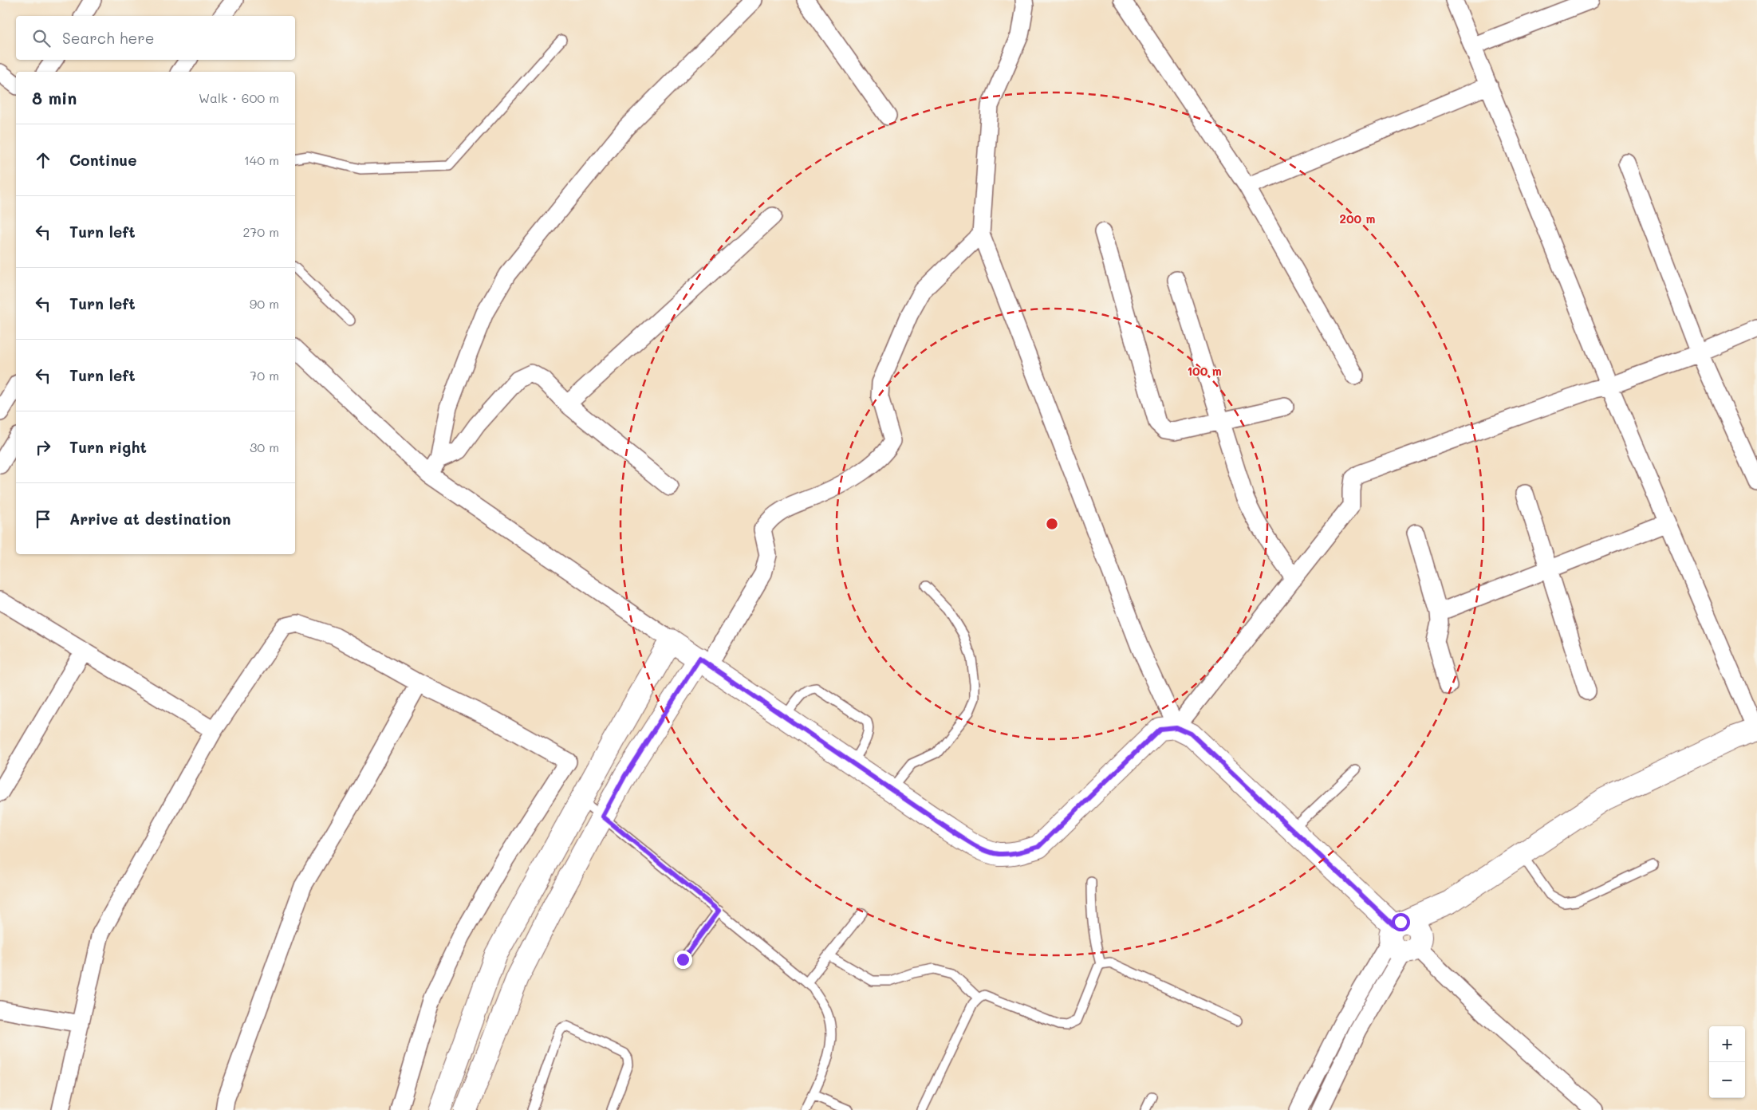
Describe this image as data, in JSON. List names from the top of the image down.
{
  "page": {
    "search": "Search here",
    "heading": ["8 min", "Walk · 600 m"],
    "list": [
      ["Continue", "140 m"],
      ["Turn left", "270 m"],
      ["Turn left", "90 m"],
      ["Turn left", "70 m"],
      ["Turn right", "30 m"],
      "Arrive at destination"
    ],
    "map_buttons": ["+", "−"]
  },
  "rings": ["200 m", "100 m"]
}
